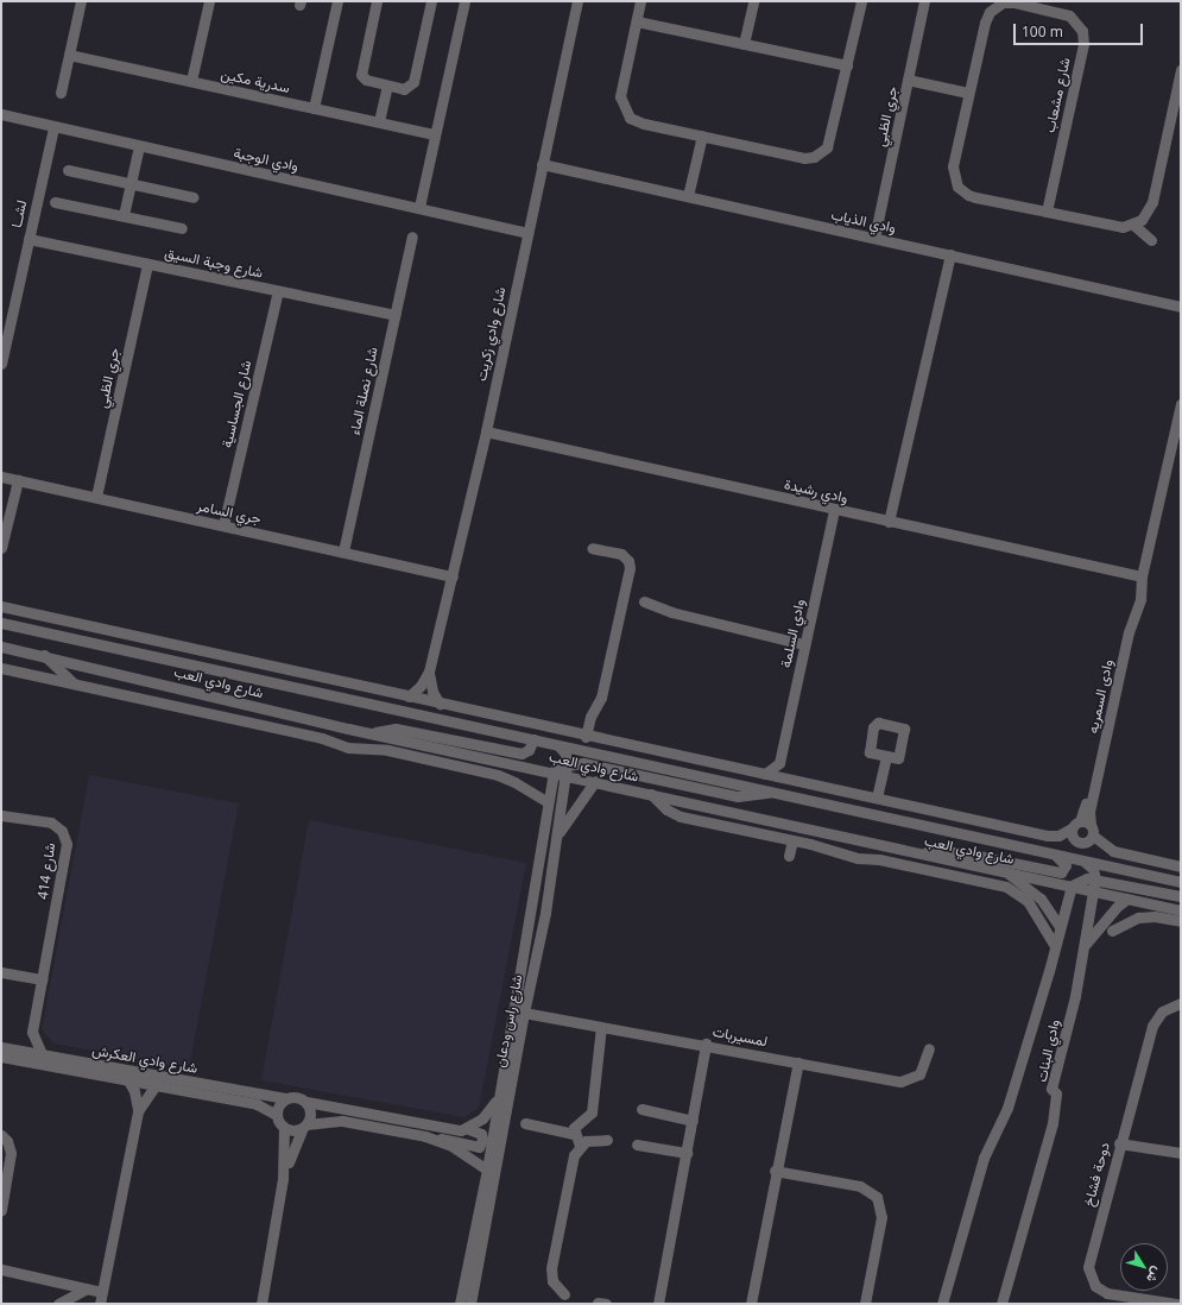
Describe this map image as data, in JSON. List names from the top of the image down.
{
  "streets": {
    "street": [
      "سدرية مكين",
      "شارع مشعاب",
      "جري الظبي",
      "وادي الوجبة",
      "لشــا",
      "وادي الذياب",
      "شارع وجبة السيق",
      "شارع وادي زكريت",
      "شارع نصلة الماء",
      "شارع الجساسية",
      "وادي رشيدة",
      "جري السامر",
      "وادي السلمة",
      "شارع وادي العب",
      "وادى السمريه",
      "شارع 414",
      "شارع راس ودعان",
      "لمسيربات",
      "وادي البنات",
      "شارع وادي العكرش",
      "دوحة فشاخ"
    ]
  },
  "crossings": [
    ["جري الظبي", "وادي الذياب"],
    ["جري الظبي", "شارع وجبة السيق"],
    ["جري الظبي", "جري السامر"],
    ["وادي الوجبة", "لشــا"],
    ["وادي الوجبة", "شارع وادي زكريت"],
    ["لشــا", "شارع وجبة السيق"],
    ["وادي الذياب", "شارع وادي زكريت"],
    ["شارع وجبة السيق", "شارع نصلة الماء"],
    ["شارع وجبة السيق", "شارع الجساسية"],
    ["شارع وادي زكريت", "وادي رشيدة"],
    ["شارع وادي زكريت", "جري السامر"],
    ["شارع نصلة الماء", "جري السامر"],
    ["شارع الجساسية", "جري السامر"],
    ["وادي رشيدة", "وادي السلمة"],
    ["وادي رشيدة", "وادى السمريه"],
    ["شارع وادي العب", "شارع راس ودعان"],
    ["شارع وادي العب", "وادي البنات"],
    ["شارع 414", "شارع وادي العكرش"],
    ["شارع راس ودعان", "لمسيربات"]
  ],
  "scale_bar": "100 m",
  "north": "bottom right"
}
